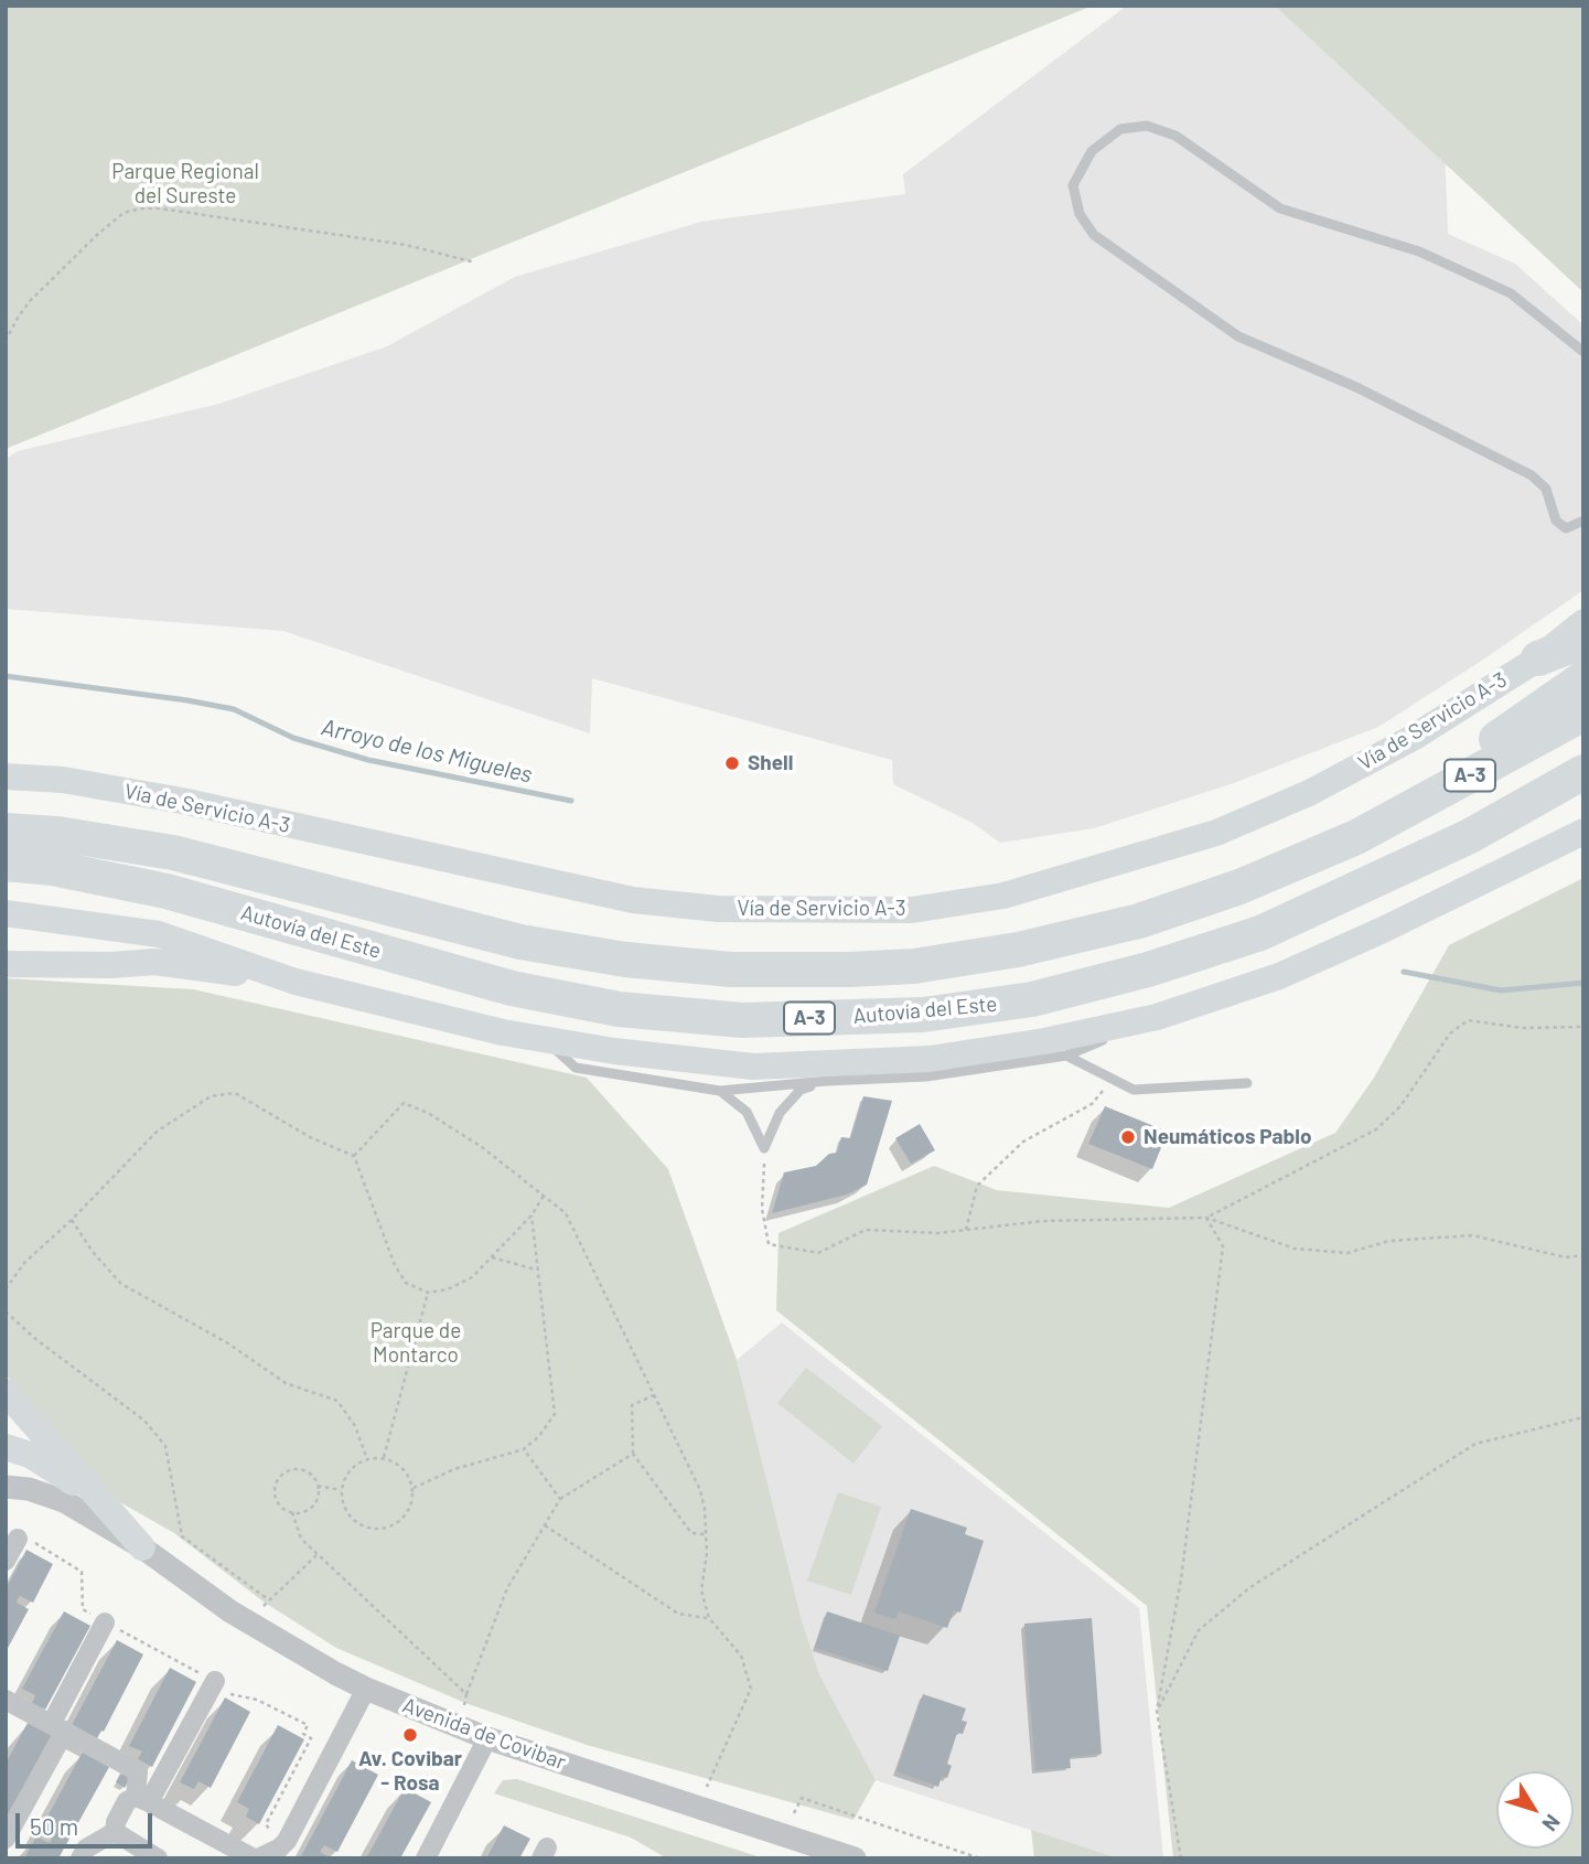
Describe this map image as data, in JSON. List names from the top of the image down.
{
  "streets": {
    "highway": ["A-3", "Autovía del Este"],
    "main road": ["Vía de Servicio A-3", "Avenida de Covibar"]
  },
  "water": ["Arroyo de los Migueles"],
  "parks": ["Parque Regional del Sureste", "Parque de Montarco"],
  "places": ["Shell", "Neumáticos Pablo", "Av. Covibar - Rosa"],
  "scale_bar": "50 m",
  "north": "bottom right"
}
